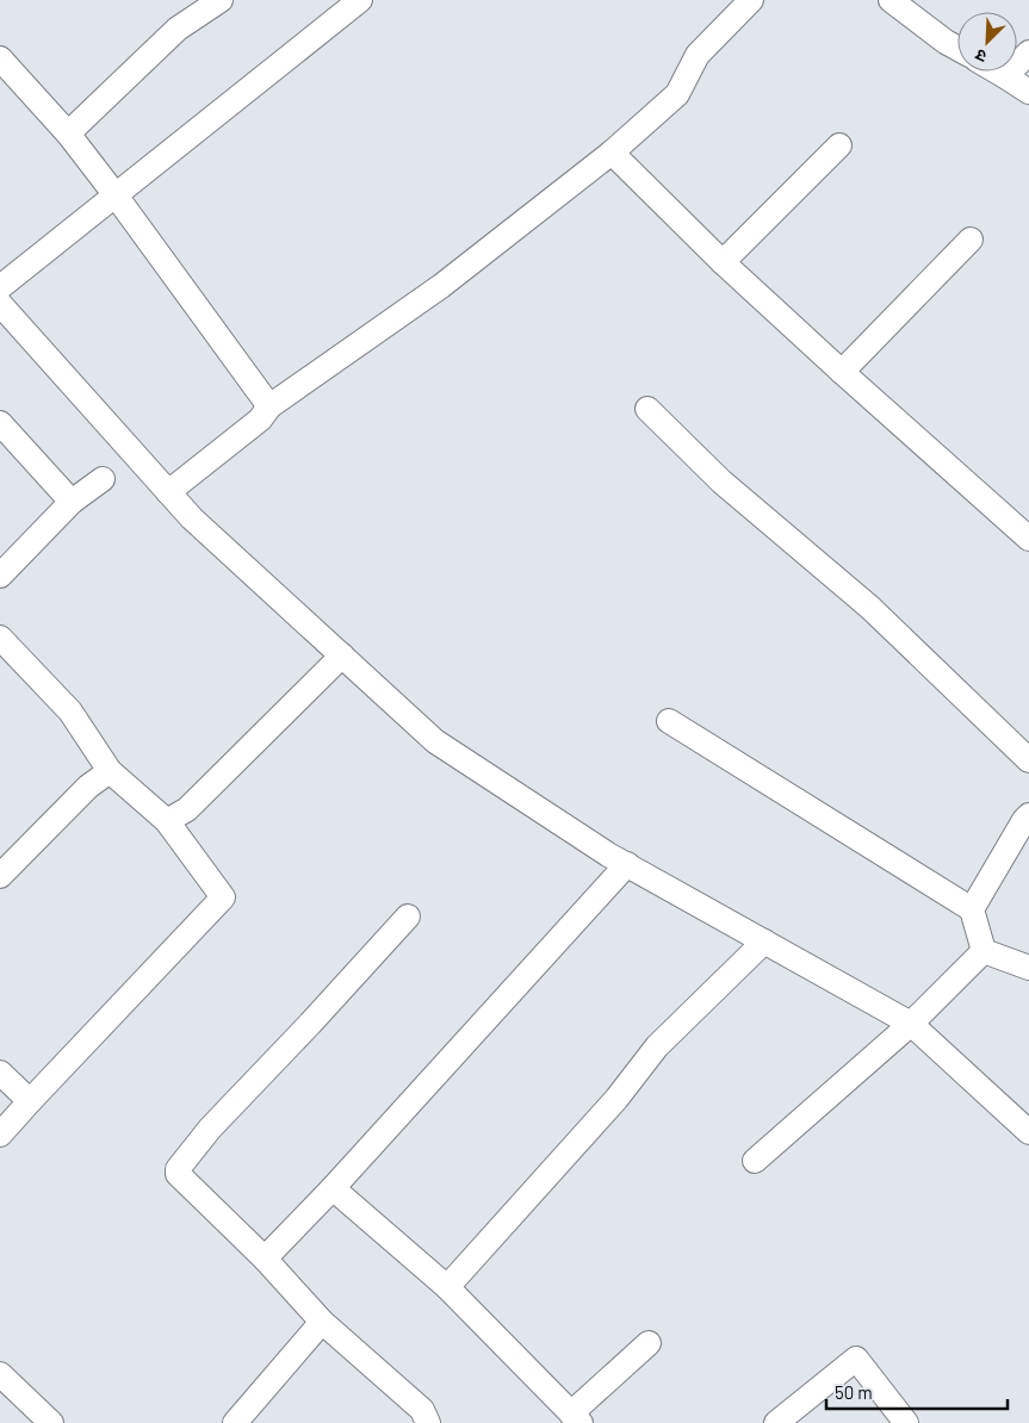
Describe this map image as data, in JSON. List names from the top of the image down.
{
  "scale_bar": "50 m",
  "north": "bottom left"
}
